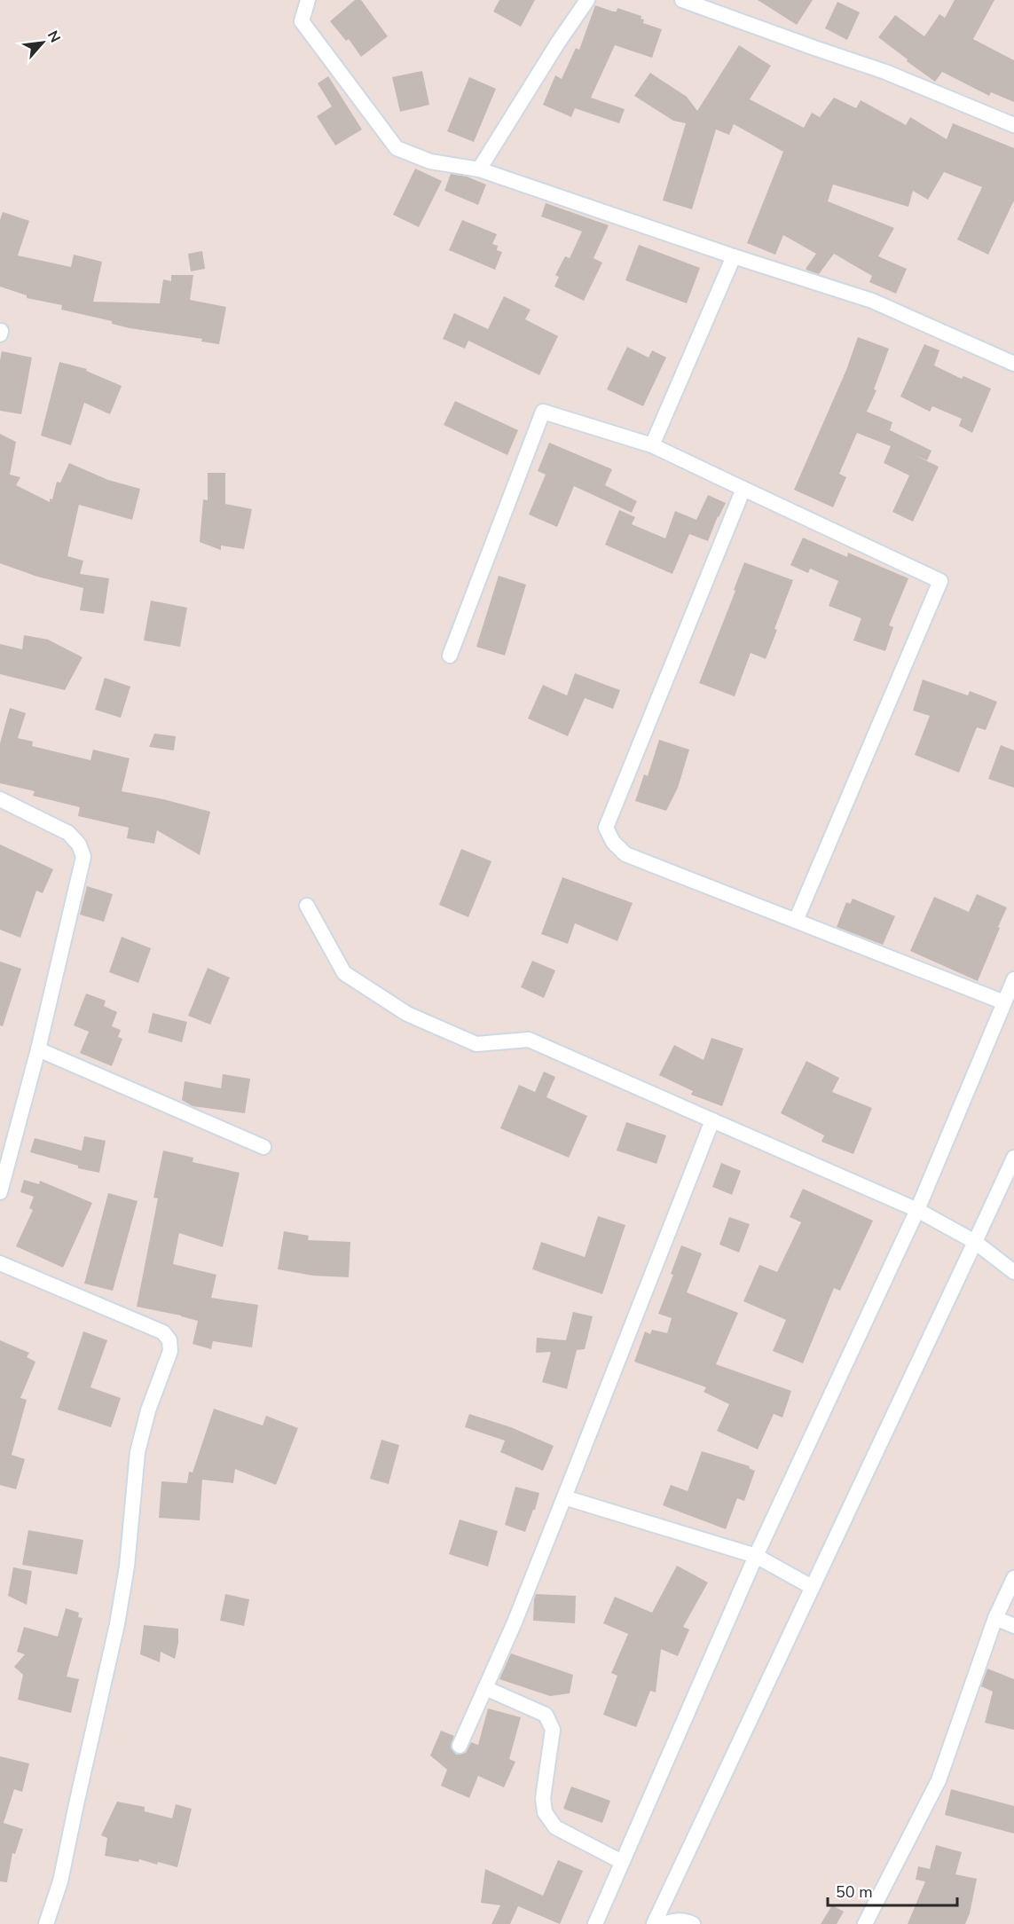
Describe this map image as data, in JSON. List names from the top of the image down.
{
  "scale_bar": "50 m",
  "north": "top right"
}
